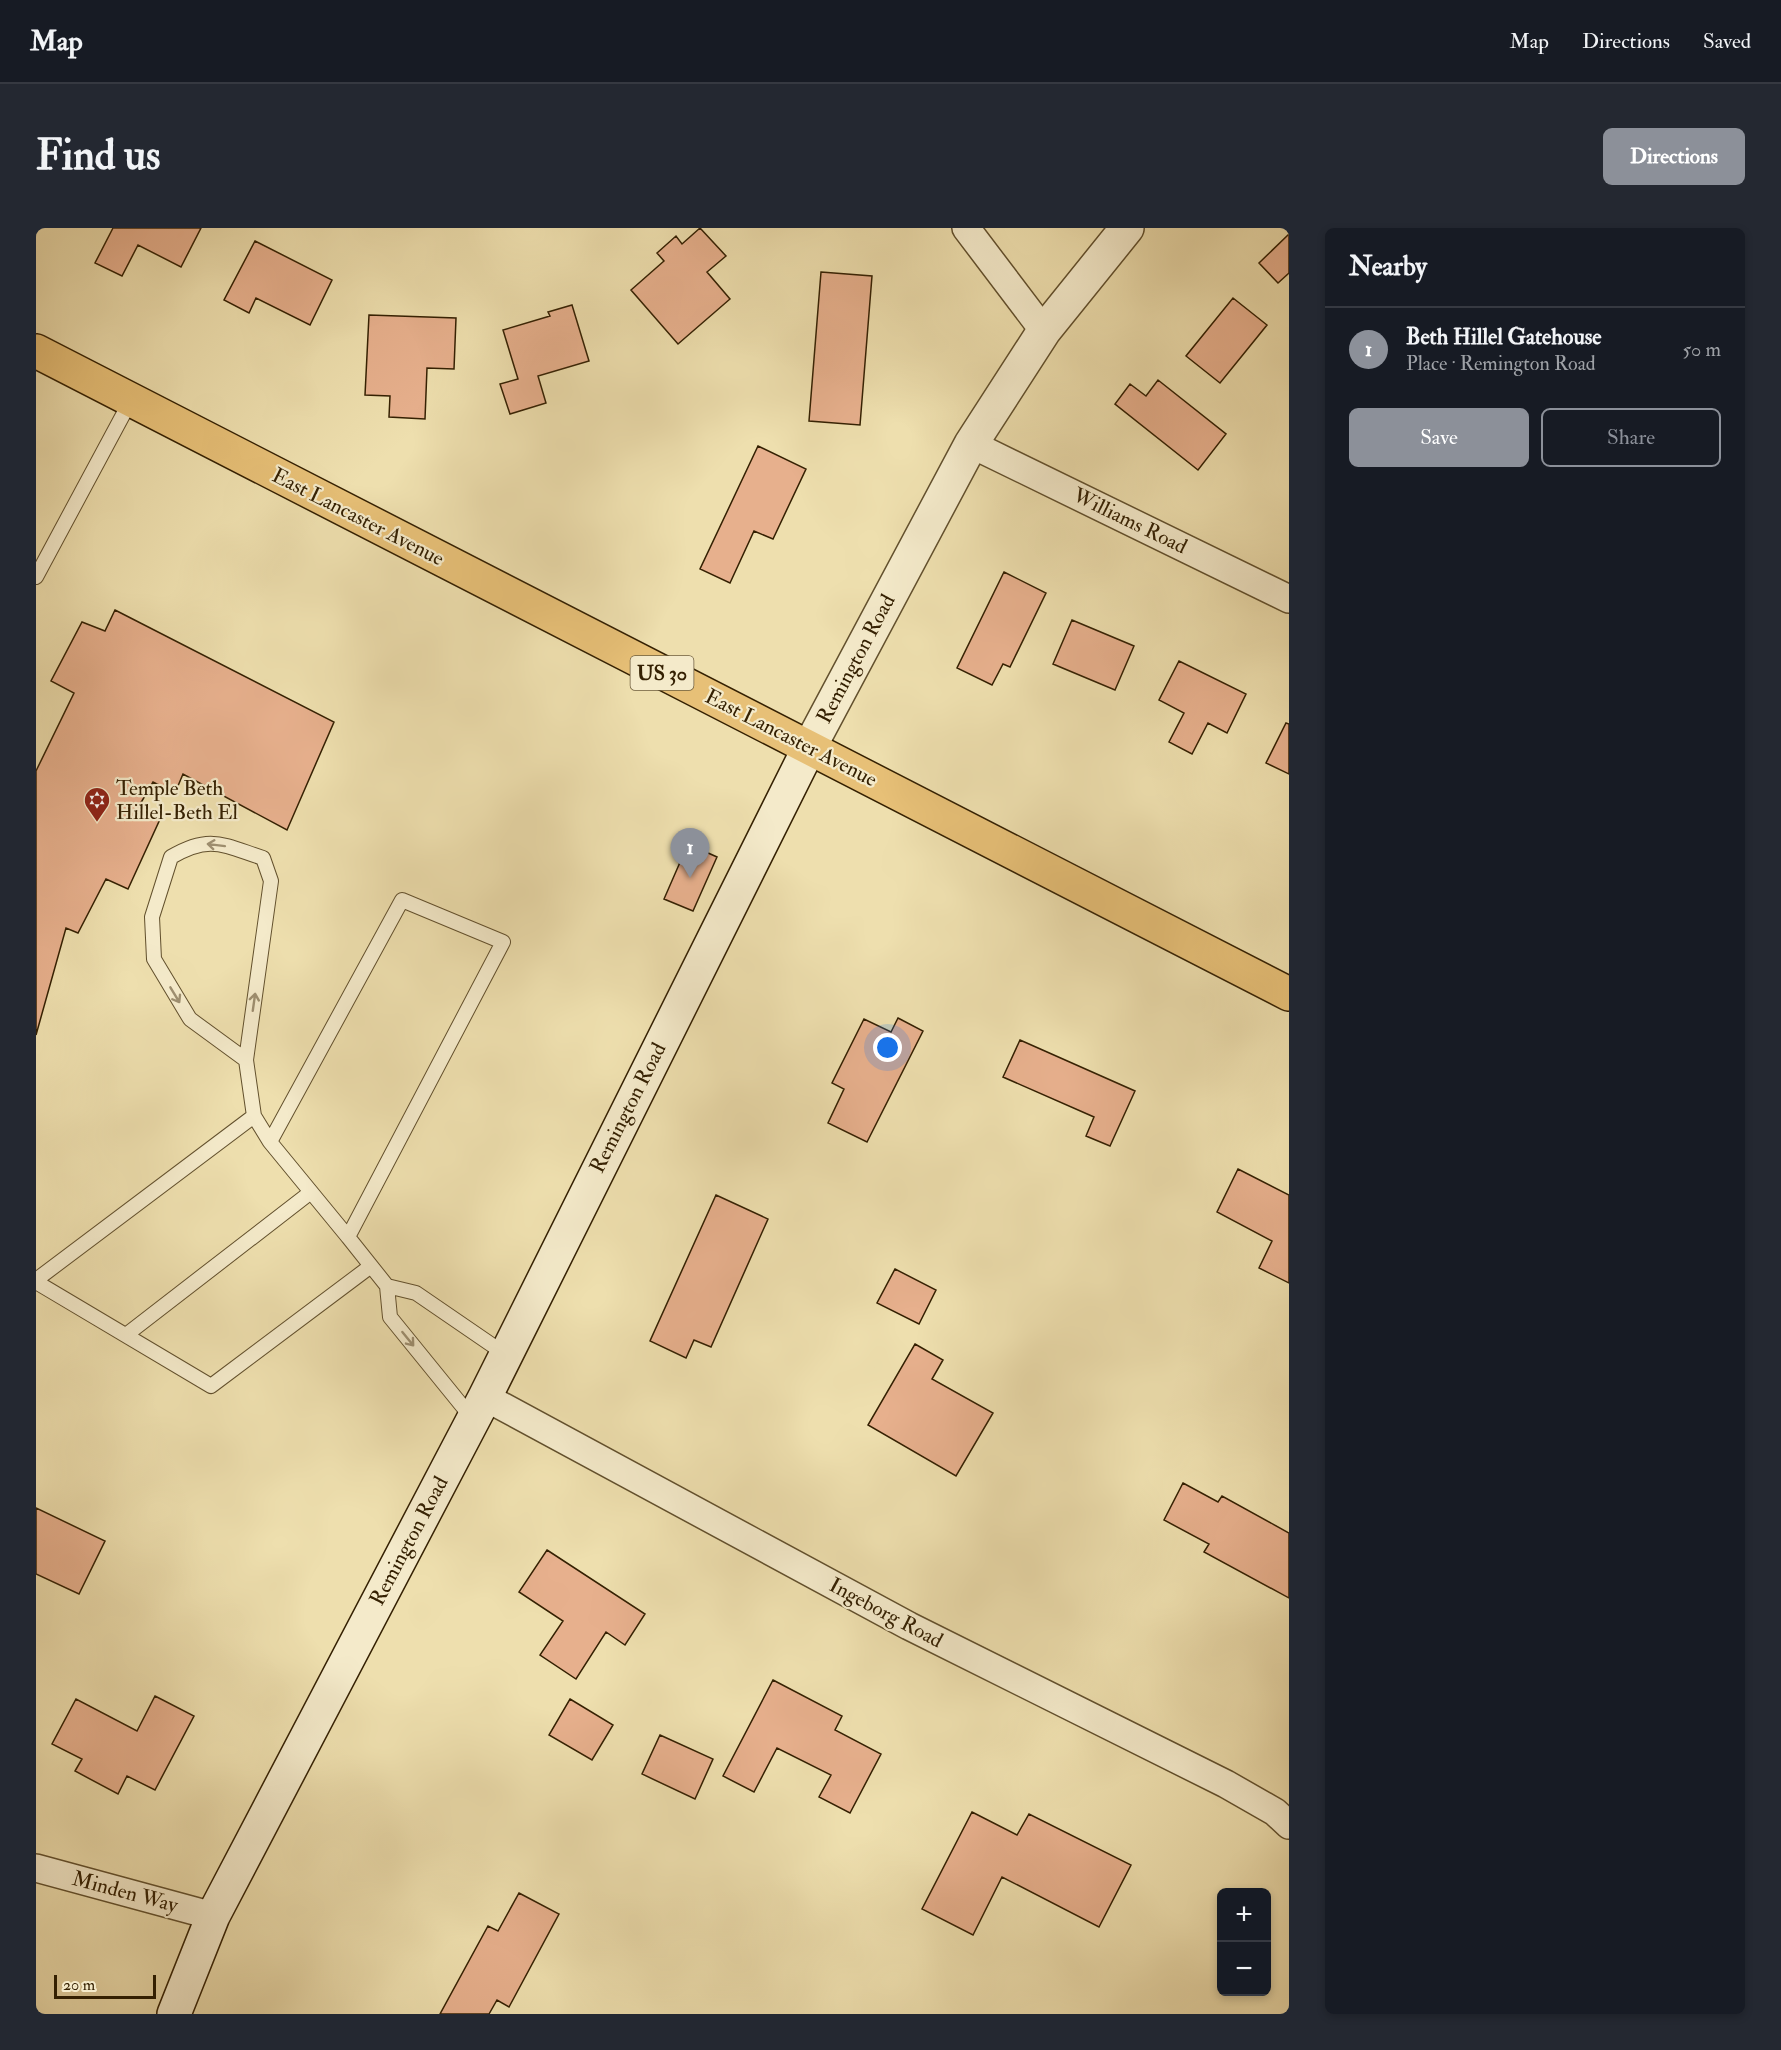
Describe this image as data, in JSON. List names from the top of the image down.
{
  "streets": {
    "highway": ["East Lancaster Avenue", "US 30"],
    "main road": ["Remington Road"],
    "street": ["Williams Road", "Ingeborg Road", "Minden Way"]
  },
  "crossings": [
    ["East Lancaster Avenue", "Remington Road"],
    ["Williams Road", "Remington Road"],
    ["Remington Road", "Ingeborg Road"],
    ["Remington Road", "Minden Way"]
  ],
  "places": {
    "synagogue": ["Temple Beth Hillel-Beth El"]
  },
  "scale_bar": "20 m",
  "page": {
    "header": "Map",
    "nav": ["Map", "Directions", "Saved"],
    "buttons": [
      "Directions",
      ["Save", "Share"]
    ],
    "title": "Find us",
    "heading": "Nearby",
    "list": [
      {
        "mark": "1",
        "name": "Beth Hillel Gatehouse",
        "note": "Place · Remington Road",
        "value": "50 m"
      }
    ],
    "pins": "1",
    "map_buttons": ["+", "−"],
    "scale": "20 m"
  }
}
